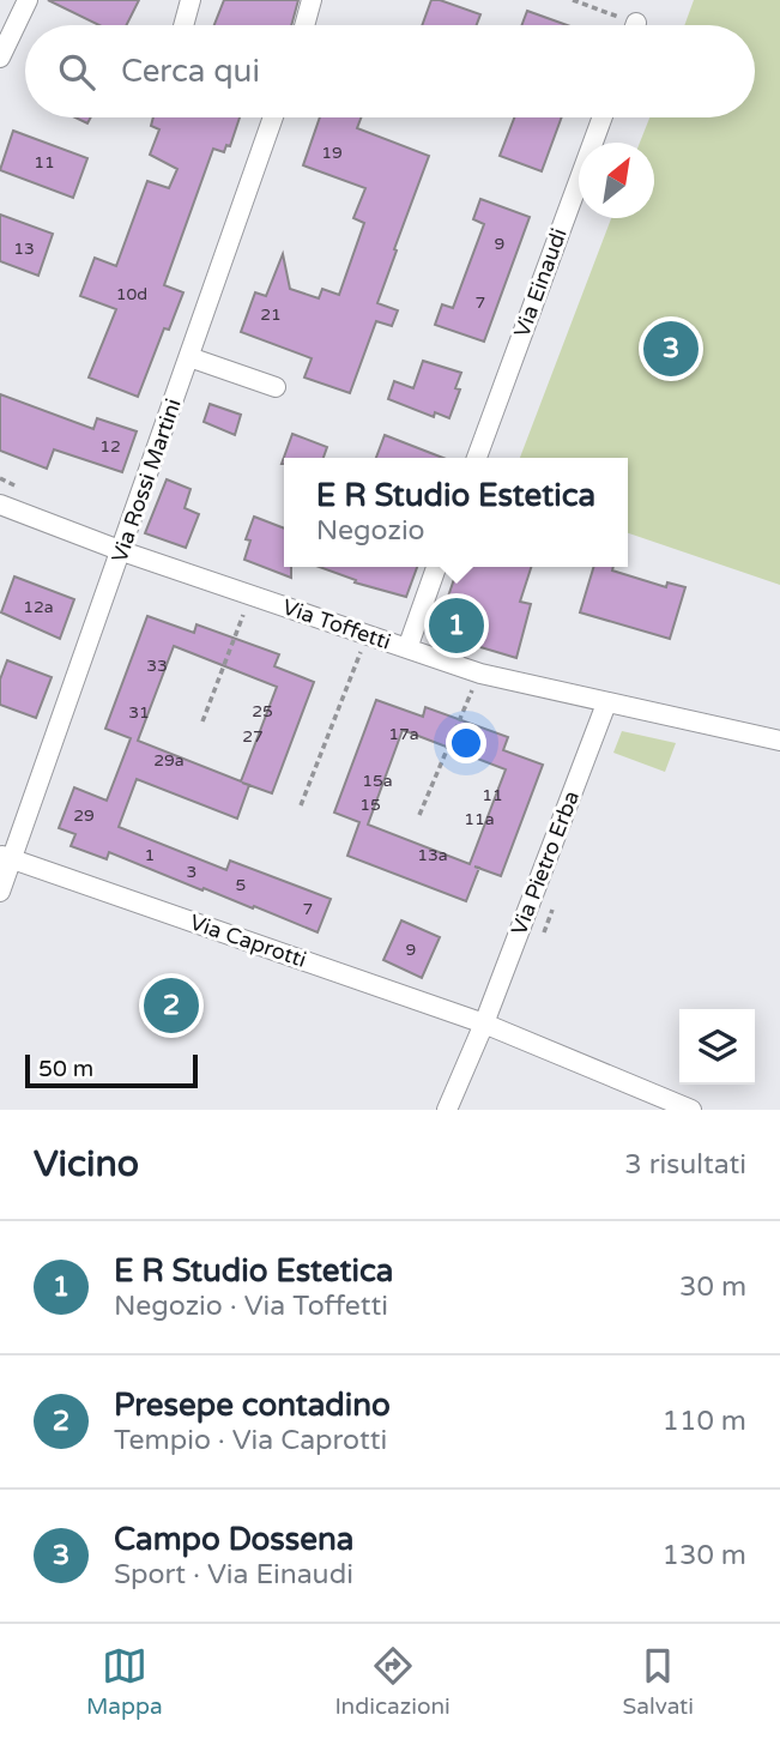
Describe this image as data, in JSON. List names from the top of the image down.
{
  "streets": {
    "street": [
      "Via Einaudi",
      "Via Rossi Martini",
      "Via Toffetti",
      "Via Pietro Erba",
      "Via Caprotti"
    ]
  },
  "crossings": [
    ["Via Rossi Martini", "Via Toffetti"],
    ["Via Rossi Martini", "Via Caprotti"],
    ["Via Toffetti", "Via Pietro Erba"],
    ["Via Pietro Erba", "Via Caprotti"]
  ],
  "house_numbers": [
    "19",
    "11",
    "9",
    "13",
    "10d",
    "7",
    "21",
    "12",
    "12a",
    "33",
    "25",
    "31",
    "17a",
    "27",
    "29a",
    "15a",
    "11",
    "15",
    "29",
    "11a",
    "1",
    "13a",
    "3",
    "5",
    "7",
    "9"
  ],
  "scale_bar": "50 m",
  "north": "top right",
  "page": {
    "search": "Cerca qui",
    "pins": ["3", "1", "2"],
    "popup": ["E R Studio Estetica", "Negozio"],
    "scale": "50 m",
    "heading": ["Vicino", "3 risultati"],
    "list": [
      {
        "mark": "1",
        "name": "E R Studio Estetica",
        "note": "Negozio · Via Toffetti",
        "value": "30 m"
      },
      {
        "mark": "2",
        "name": "Presepe contadino",
        "note": "Tempio · Via Caprotti",
        "value": "110 m"
      },
      {
        "mark": "3",
        "name": "Campo Dossena",
        "note": "Sport · Via Einaudi",
        "value": "130 m"
      }
    ],
    "nav": ["Mappa", "Indicazioni", "Salvati"]
  }
}
